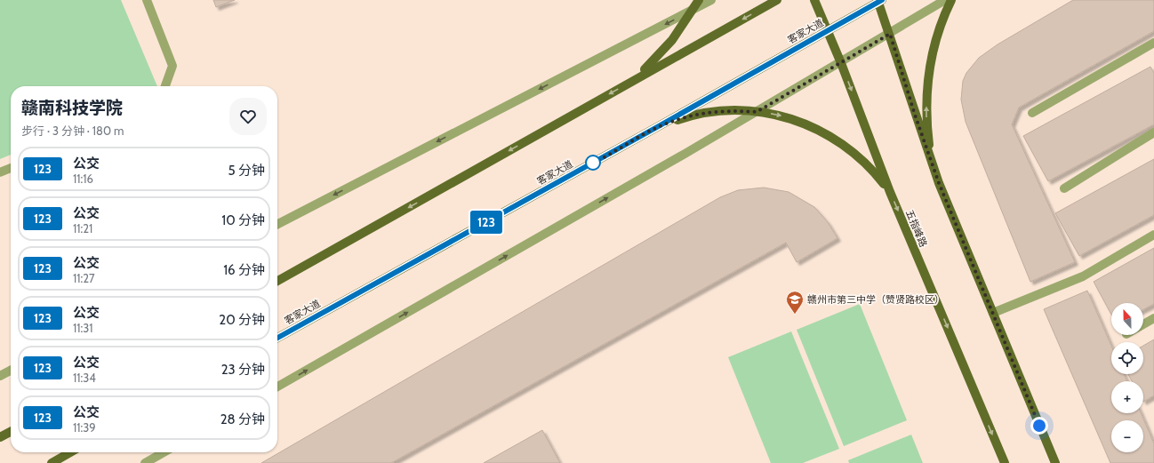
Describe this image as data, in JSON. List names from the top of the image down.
{
  "streets": {
    "main road": ["客家大道", "五指峰路"]
  },
  "crossings": [
    ["客家大道", "五指峰路"]
  ],
  "places": {
    "school or university": ["赣州市第三中学（赞贤路校区）"]
  },
  "lines": ["bus line 123"],
  "north": "top",
  "page": {
    "on_map": "123",
    "heading": ["赣南科技学院", "步行 · 3 分钟 · 180 m"],
    "list": [
      {
        "mark": "123",
        "name": "公交",
        "note": "11:16",
        "value": "5 分钟"
      },
      {
        "mark": "123",
        "name": "公交",
        "note": "11:21",
        "value": "10 分钟"
      },
      {
        "mark": "123",
        "name": "公交",
        "note": "11:27",
        "value": "16 分钟"
      },
      {
        "mark": "123",
        "name": "公交",
        "note": "11:31",
        "value": "20 分钟"
      },
      {
        "mark": "123",
        "name": "公交",
        "note": "11:34",
        "value": "23 分钟"
      },
      {
        "mark": "123",
        "name": "公交",
        "note": "11:39",
        "value": "28 分钟"
      }
    ],
    "map_buttons": ["+", "−"]
  }
}
